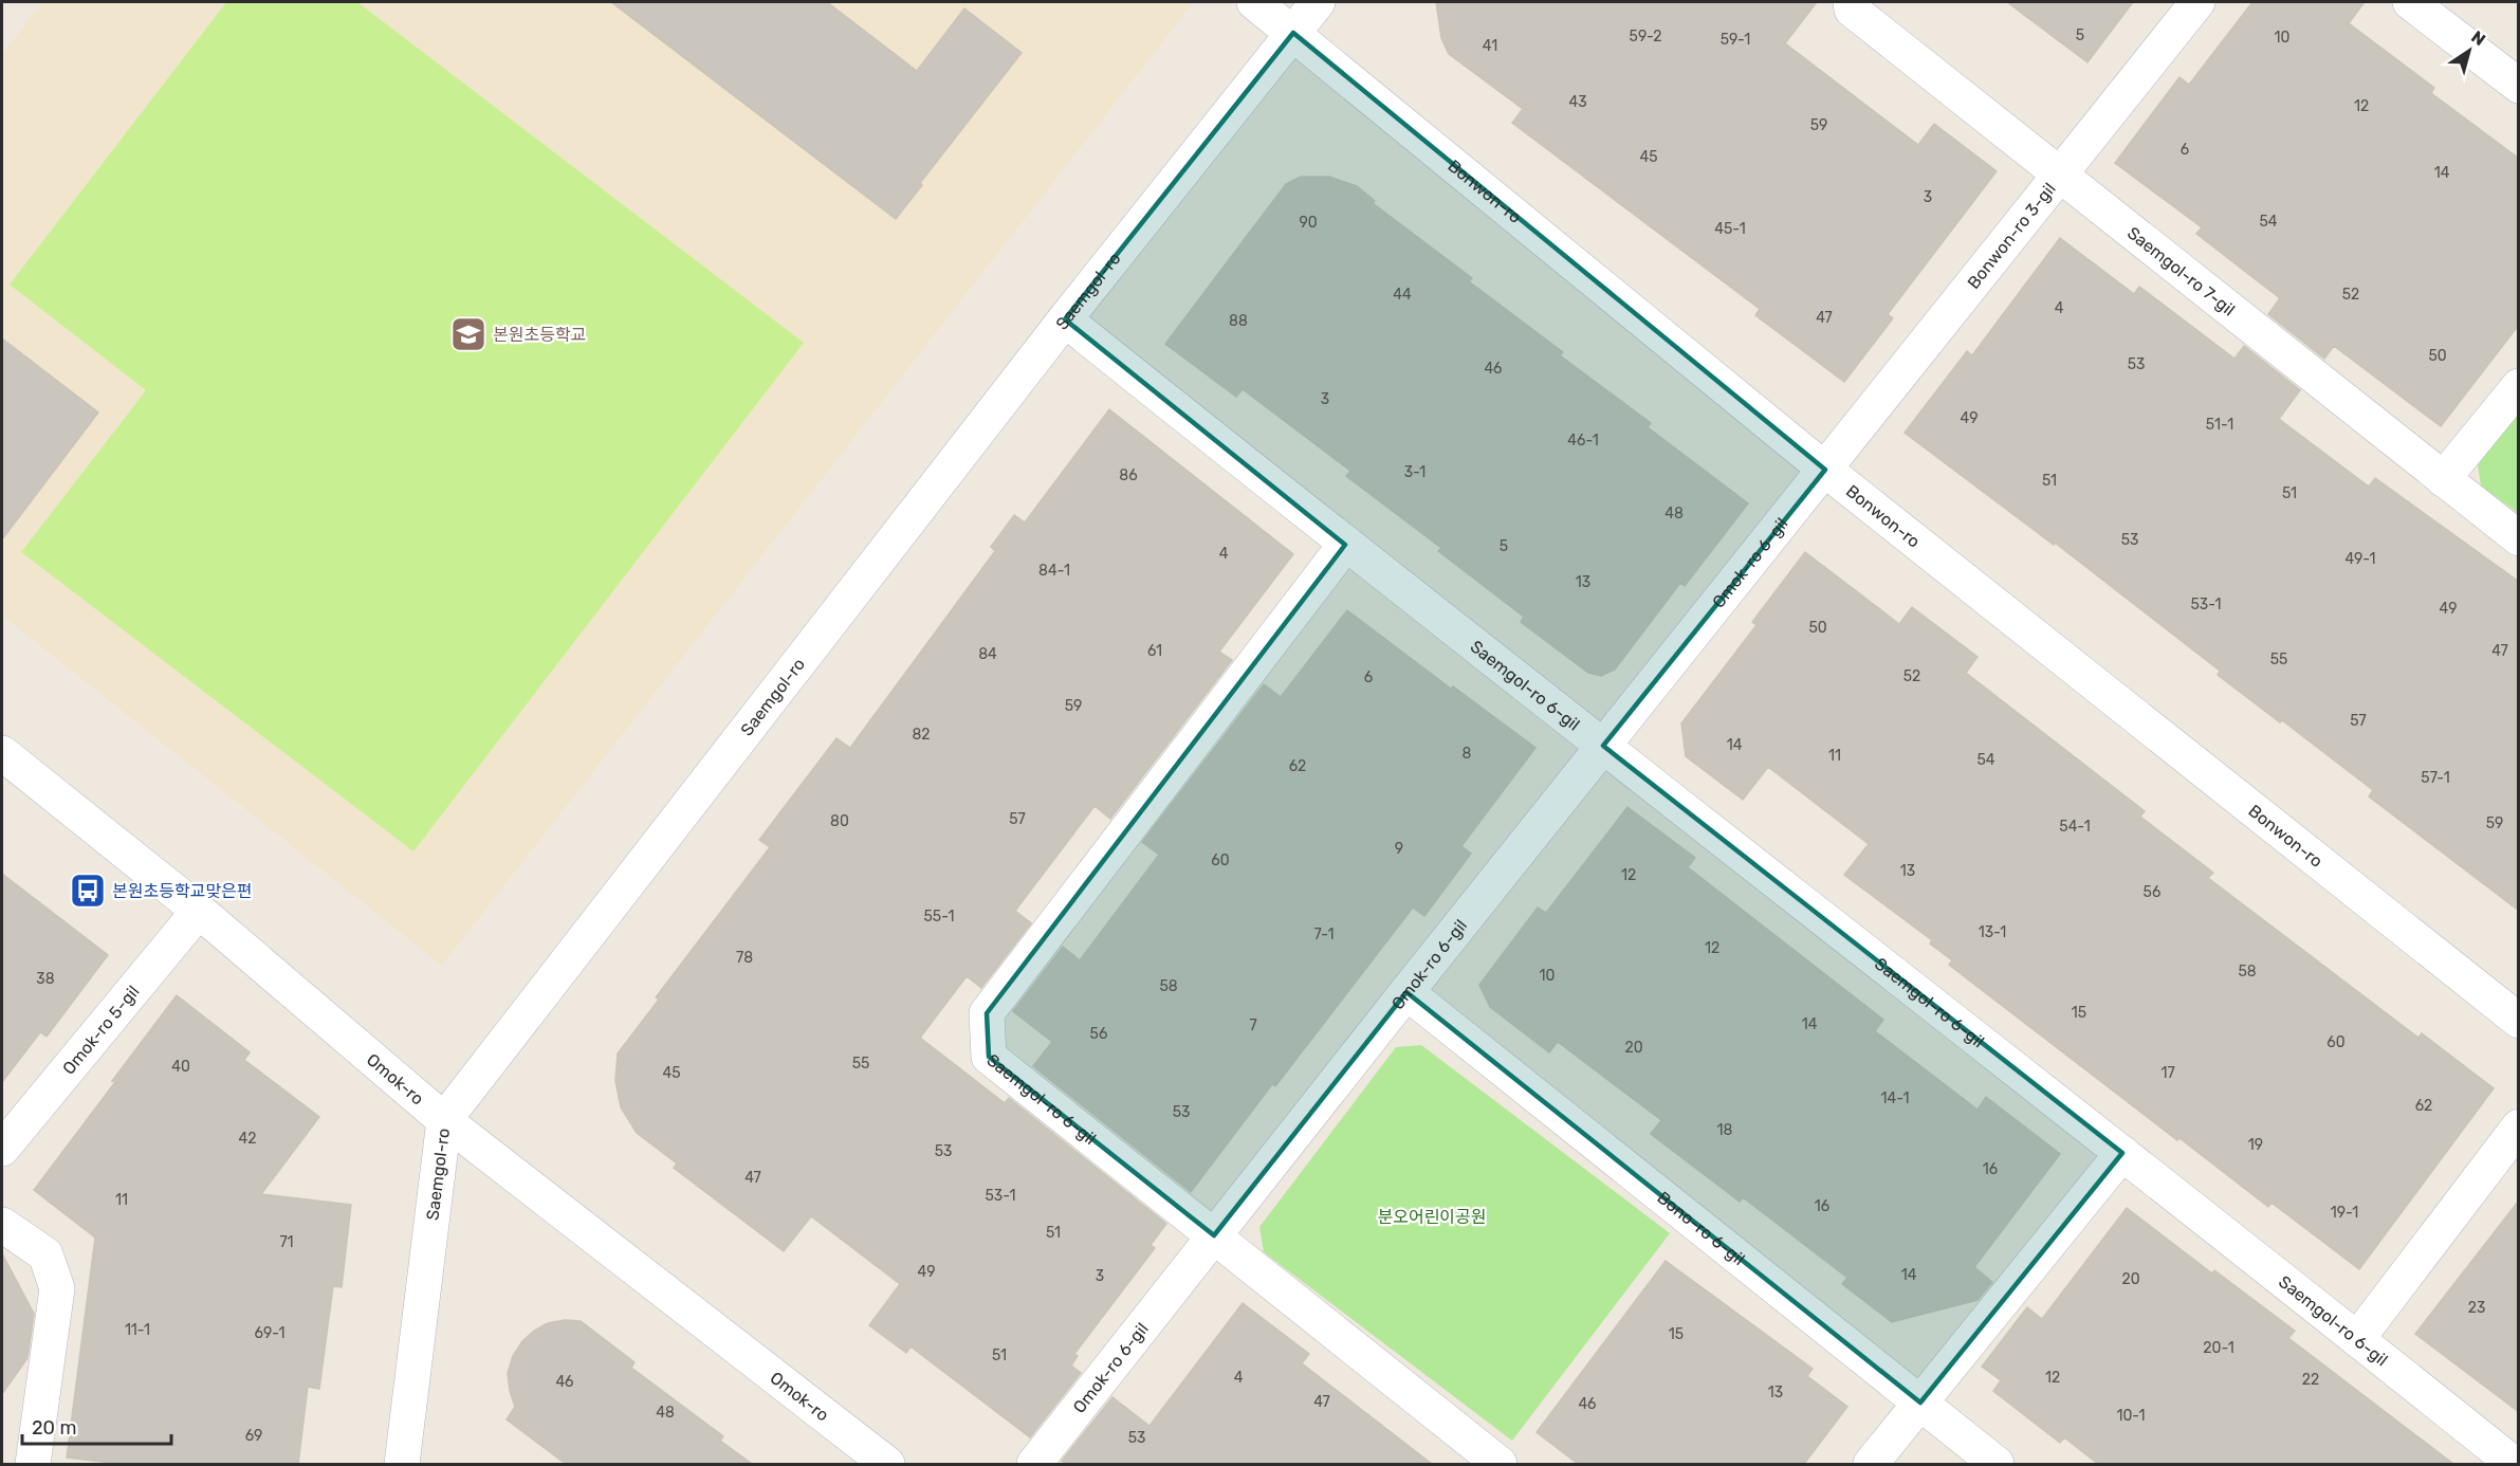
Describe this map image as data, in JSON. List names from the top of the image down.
{
  "streets": {
    "street": [
      "Bonwon-ro",
      "Bonwon-ro 3-gil",
      "Saemgol-ro 7-gil",
      "Saemgol-ro",
      "Omok-ro 6-gil",
      "Saemgol-ro 6-gil",
      "Omok-ro 5-gil",
      "Omok-ro",
      "Bono-ro 6-gil"
    ]
  },
  "crossings": [
    ["Bonwon-ro", "Bonwon-ro 3-gil"],
    ["Bonwon-ro", "Saemgol-ro"],
    ["Bonwon-ro", "Omok-ro 6-gil"],
    ["Bonwon-ro 3-gil", "Saemgol-ro 7-gil"],
    ["Bonwon-ro 3-gil", "Omok-ro 6-gil"],
    ["Saemgol-ro", "Saemgol-ro 6-gil"],
    ["Saemgol-ro", "Omok-ro"],
    ["Omok-ro 6-gil", "Saemgol-ro 6-gil"],
    ["Omok-ro 6-gil", "Bono-ro 6-gil"],
    ["Omok-ro 5-gil", "Omok-ro"]
  ],
  "parks": ["분오어린이공원"],
  "places": {
    "school or university": ["본원초등학교"],
    "bus stop": ["본원초등학교맞은편"]
  },
  "house_numbers": [
    "5",
    "59-2",
    "10",
    "59-1",
    "41",
    "43",
    "12",
    "59",
    "6",
    "45",
    "14",
    "3",
    "54",
    "90",
    "45-1",
    "44",
    "52",
    "4",
    "47",
    "88",
    "50",
    "53",
    "46",
    "3",
    "49",
    "51-1",
    "46-1",
    "3-1",
    "86",
    "51",
    "51",
    "48",
    "53",
    "5",
    "4",
    "49-1",
    "84-1",
    "13",
    "53-1",
    "49",
    "50",
    "61",
    "47",
    "84",
    "55",
    "52",
    "6",
    "59",
    "57",
    "82",
    "14",
    "8",
    "11",
    "54",
    "62",
    "57-1",
    "57",
    "80",
    "59",
    "54-1",
    "9",
    "60",
    "13",
    "12",
    "56",
    "55-1",
    "13-1",
    "7-1",
    "12",
    "78",
    "58",
    "10",
    "38",
    "58",
    "15",
    "14",
    "7",
    "56",
    "60",
    "20",
    "55",
    "40",
    "45",
    "17",
    "14-1",
    "62",
    "53",
    "18",
    "42",
    "19",
    "53",
    "16",
    "47",
    "53-1",
    "11",
    "16",
    "19-1",
    "51",
    "71",
    "49",
    "14",
    "3",
    "20",
    "23",
    "11-1",
    "69-1",
    "15",
    "20-1",
    "51",
    "4",
    "12",
    "22",
    "46",
    "13",
    "47",
    "46",
    "48",
    "10-1",
    "69",
    "53"
  ],
  "scale_bar": "20 m",
  "north": "top right"
}
